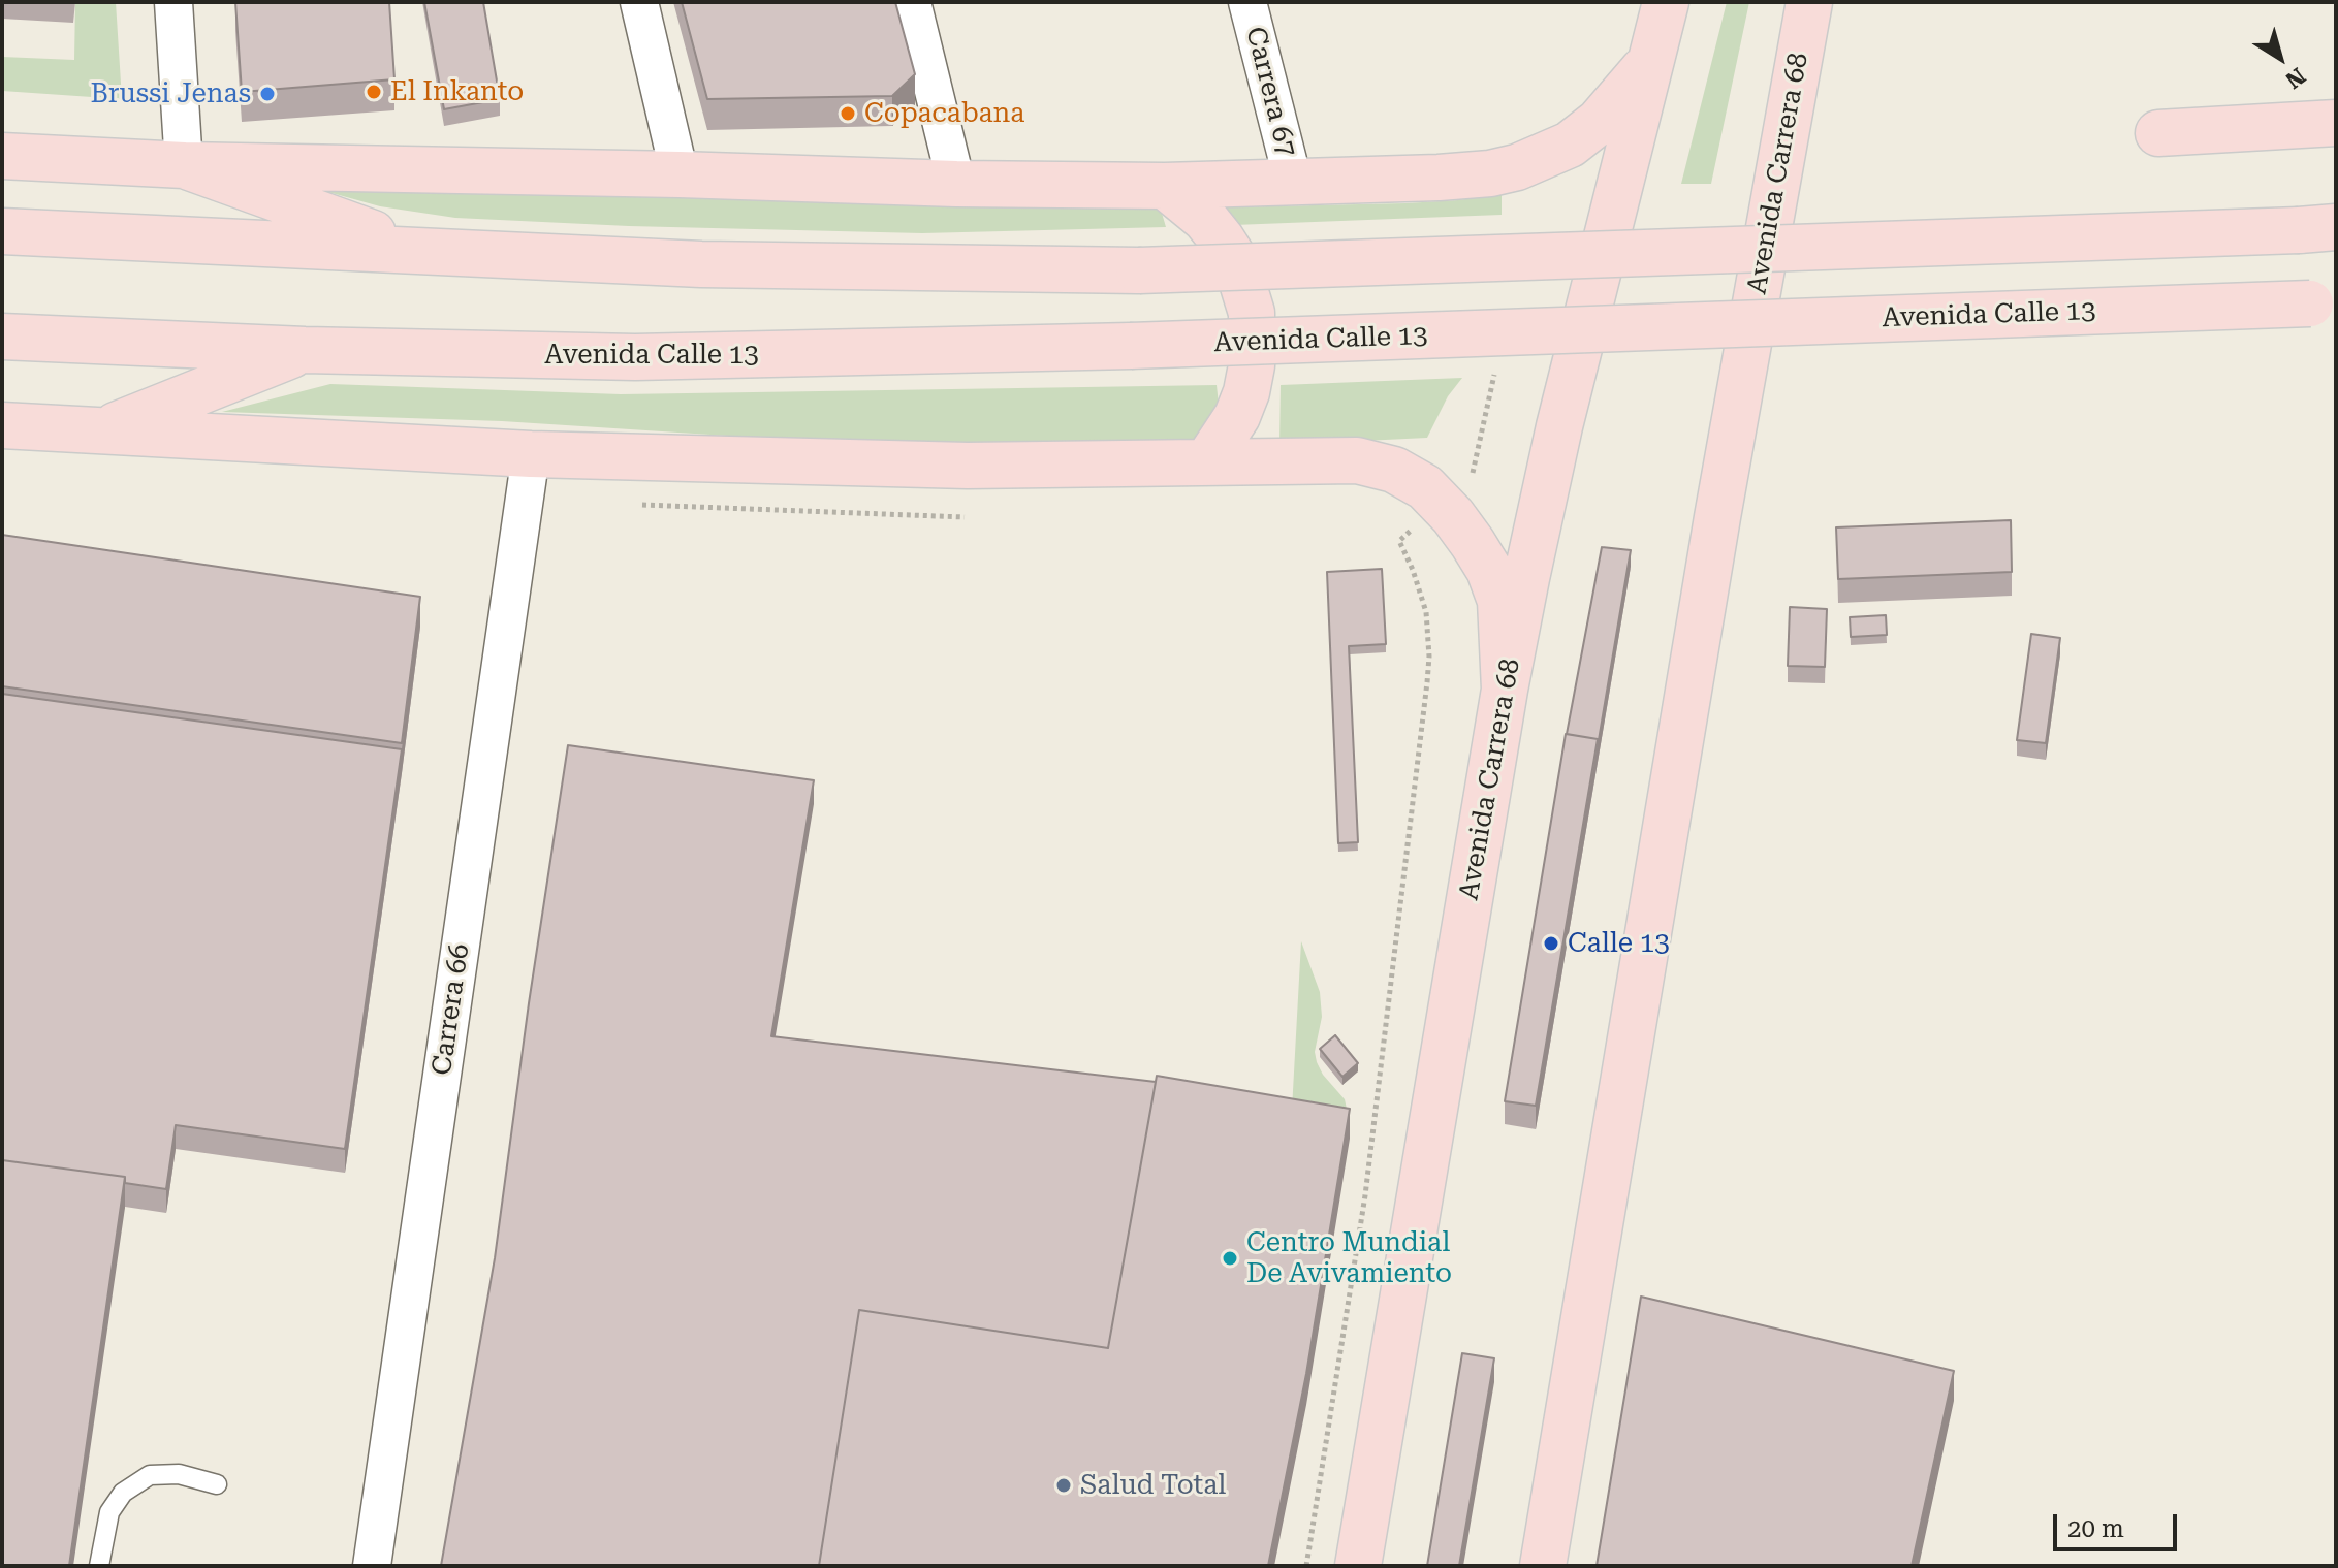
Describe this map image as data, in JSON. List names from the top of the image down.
{
  "streets": {
    "main road": ["Avenida Carrera 68", "Avenida Calle 13"],
    "street": ["Carrera 67", "Carrera 66"]
  },
  "places": [
    "El Inkanto",
    "Brussi Jenas",
    "Copacabana",
    "Calle 13",
    "Centro Mundial De Avivamiento",
    "Salud Total"
  ],
  "scale_bar": "20 m",
  "north": "bottom right"
}
